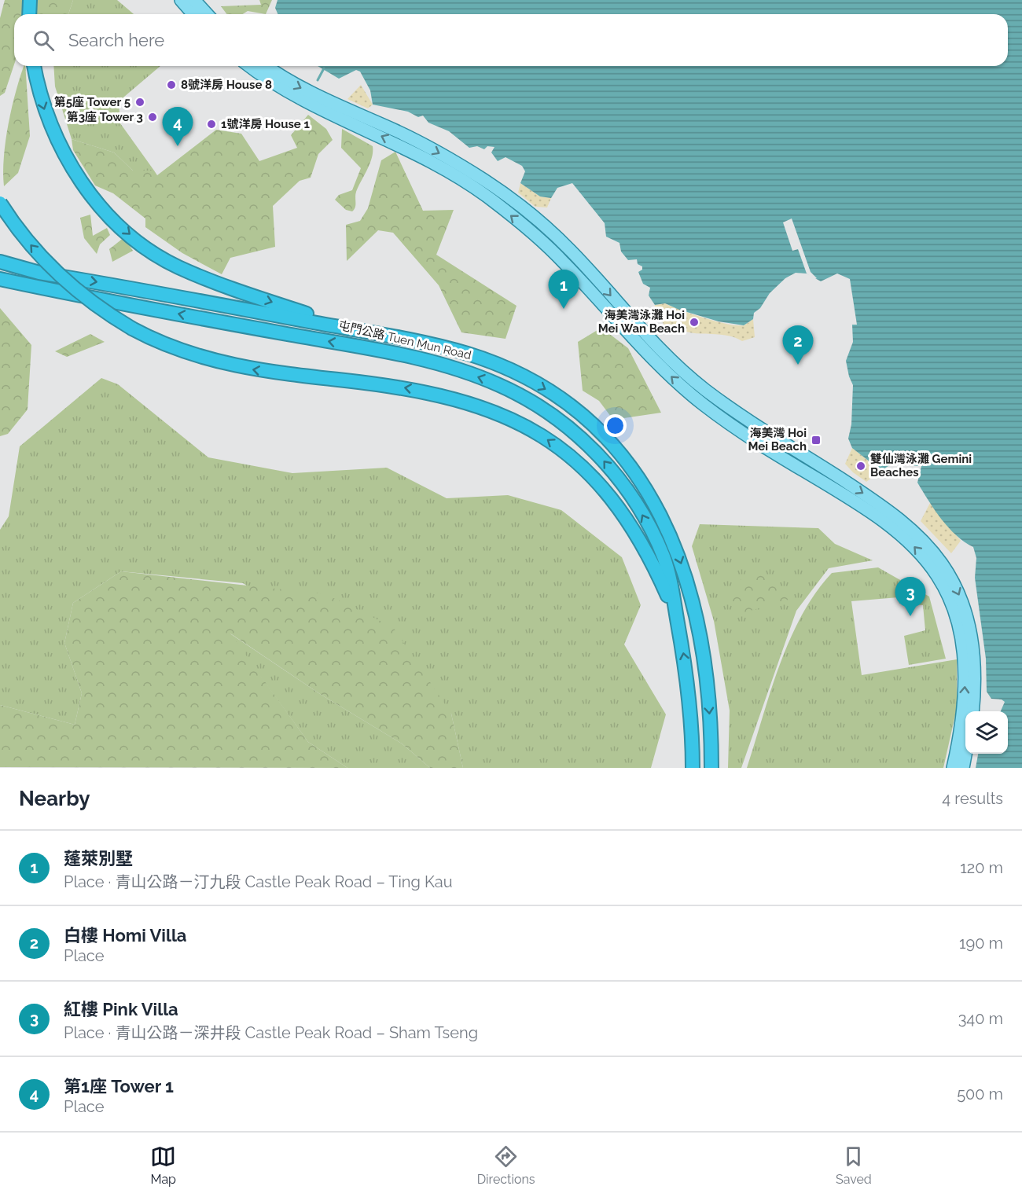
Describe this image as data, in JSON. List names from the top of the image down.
{
  "streets": {
    "highway": ["屯門公路 Tuen Mun Road"]
  },
  "places": {
    "other": [
      "8號洋房 House 8",
      "第5座 Tower 5",
      "第3座 Tower 3",
      "1號洋房 House 1",
      "海美灣泳灘 Hoi Mei Wan Beach",
      "雙仙灣泳灘 Gemini Beaches"
    ],
    "transit": ["海美灣 Hoi Mei Beach"]
  },
  "page": {
    "search": "Search here",
    "pins": [
      "4",
      "1",
      "2",
      "3"
    ],
    "heading": ["Nearby", "4 results"],
    "list": [
      {
        "mark": "1",
        "name": "蓬萊別墅",
        "note": "Place · 青山公路－汀九段 Castle Peak Road – Ting Kau",
        "value": "120 m"
      },
      {
        "mark": "2",
        "name": "白樓 Homi Villa",
        "note": "Place",
        "value": "190 m"
      },
      {
        "mark": "3",
        "name": "紅樓 Pink Villa",
        "note": "Place · 青山公路－深井段 Castle Peak Road – Sham Tseng",
        "value": "340 m"
      },
      {
        "mark": "4",
        "name": "第1座 Tower 1",
        "note": "Place",
        "value": "500 m"
      }
    ],
    "nav": ["Map", "Directions", "Saved"]
  }
}
